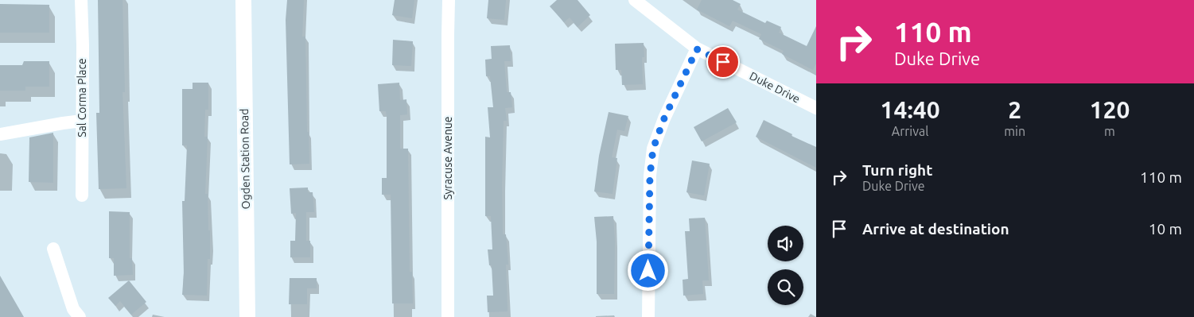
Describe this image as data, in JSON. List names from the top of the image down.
{
  "streets": {
    "street": [
      "Duke Drive",
      "Sal Corma Place",
      "Syracuse Avenue",
      "Ogden Station Road"
    ]
  },
  "page": {
    "turn": ["110 m", "Duke Drive"],
    "eta": [
      "14:40",
      "Arrival",
      "2",
      "min",
      "120",
      "m"
    ],
    "list": [
      {
        "name": "Turn right",
        "note": "Duke Drive",
        "value": "110 m"
      },
      {
        "name": "Arrive at destination",
        "value": "10 m"
      }
    ]
  }
}
